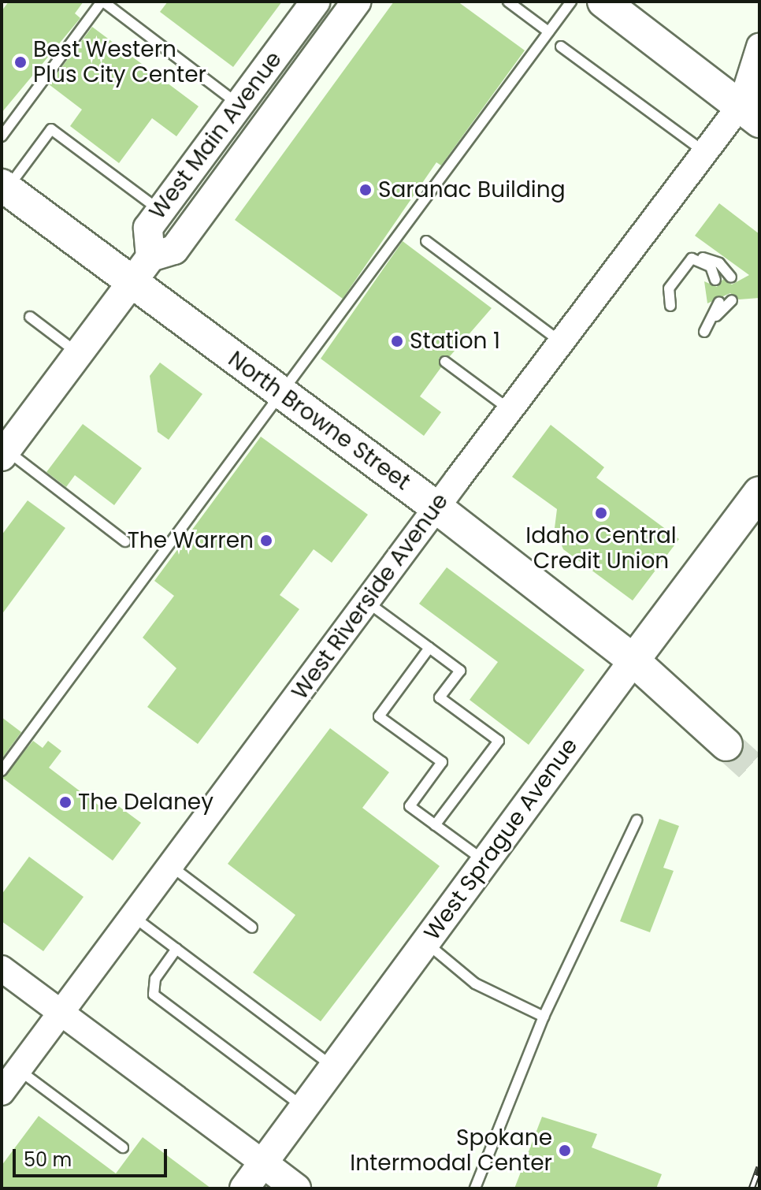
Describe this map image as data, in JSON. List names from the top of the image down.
{
  "streets": {
    "main road": ["West Main Avenue", "North Browne Street", "West Sprague Avenue"],
    "street": ["West Riverside Avenue"]
  },
  "crossings": [
    ["North Browne Street", "West Riverside Avenue"],
    ["North Browne Street", "West Sprague Avenue"]
  ],
  "places": [
    "Best Western Plus City Center",
    "Saranac Building",
    "Station 1",
    "Idaho Central Credit Union",
    "The Warren",
    "The Delaney",
    "Spokane Intermodal Center"
  ],
  "scale_bar": "50 m"
}
